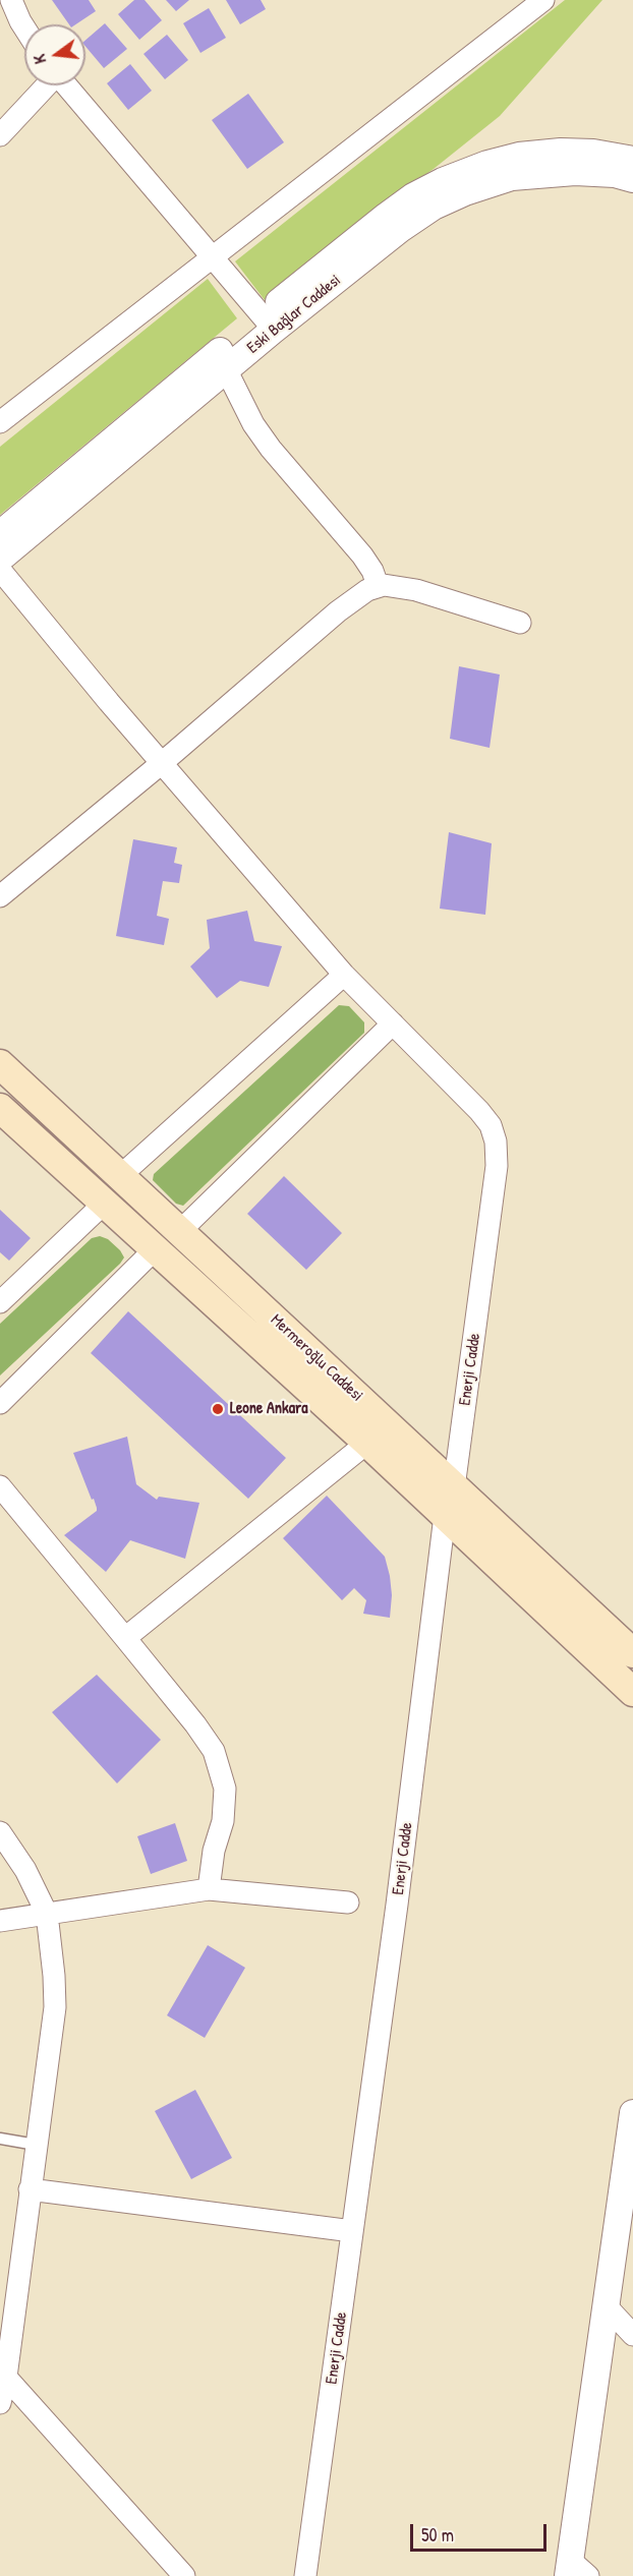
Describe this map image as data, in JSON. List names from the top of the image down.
{
  "streets": {
    "main road": ["Mermeroğlu Caddesi"],
    "street": ["Eski Bağlar Caddesi", "Enerji Cadde"]
  },
  "crossings": [
    ["Mermeroğlu Caddesi", "Enerji Cadde"]
  ],
  "places": ["Leone Ankara"],
  "scale_bar": "50 m",
  "north": "left"
}
